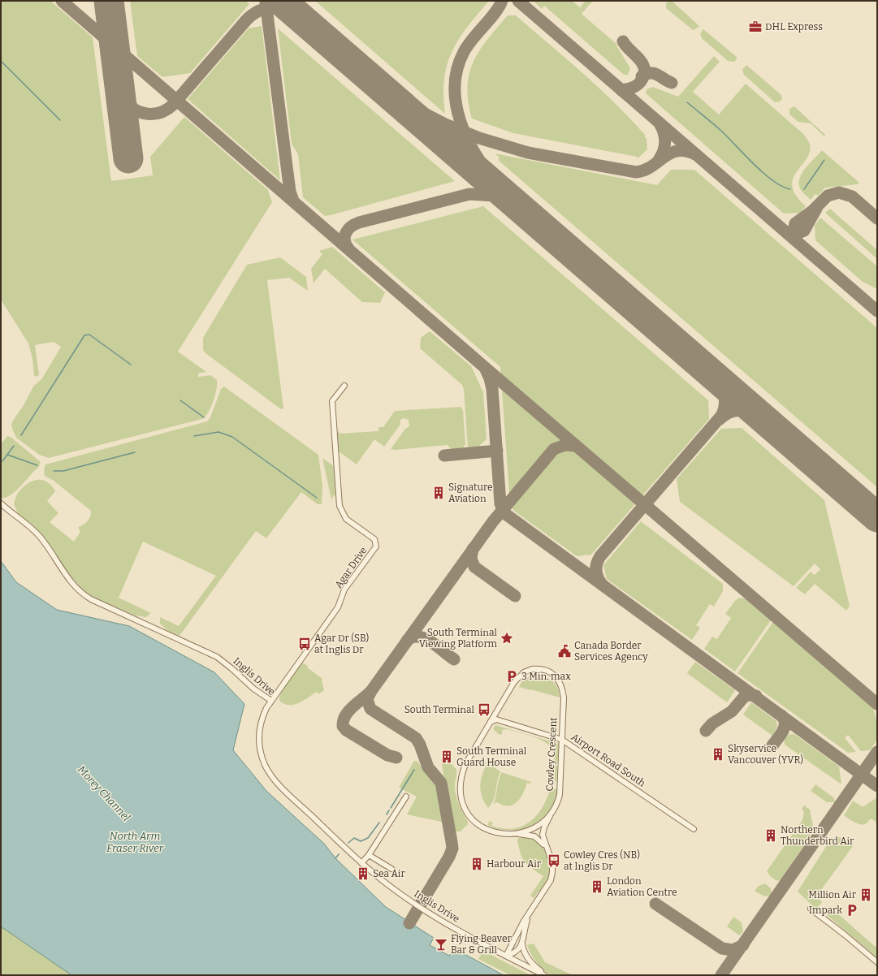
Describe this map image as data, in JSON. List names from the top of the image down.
{
  "streets": {
    "street": [
      "Agar Drive",
      "Inglis Drive",
      "Cowley Crescent",
      "Airport Road South"
    ]
  },
  "crossings": [
    ["Agar Drive", "Inglis Drive"],
    ["Cowley Crescent", "Airport Road South"]
  ],
  "water": ["Morey Channel", "North Arm Fraser River"],
  "places": {
    "office": ["DHL Express"],
    "building": [
      "Signature Aviation",
      "Skyservice Vancouver (YVR)",
      "South Terminal Guard House",
      "Northern Thunderbird Air",
      "Harbour Air",
      "Sea Air",
      "London Aviation Centre",
      "Million Air"
    ],
    "place": ["South Terminal Viewing Platform"],
    "bus stop": ["Agar Dr (SB) at Inglis Dr", "South Terminal", "Cowley Cres (NB) at Inglis Dr"],
    "public building": ["Canada Border Services Agency"],
    "parking": ["3 Min. max", "Impark"],
    "bar": ["Flying Beaver Bar & Grill"]
  }
}
